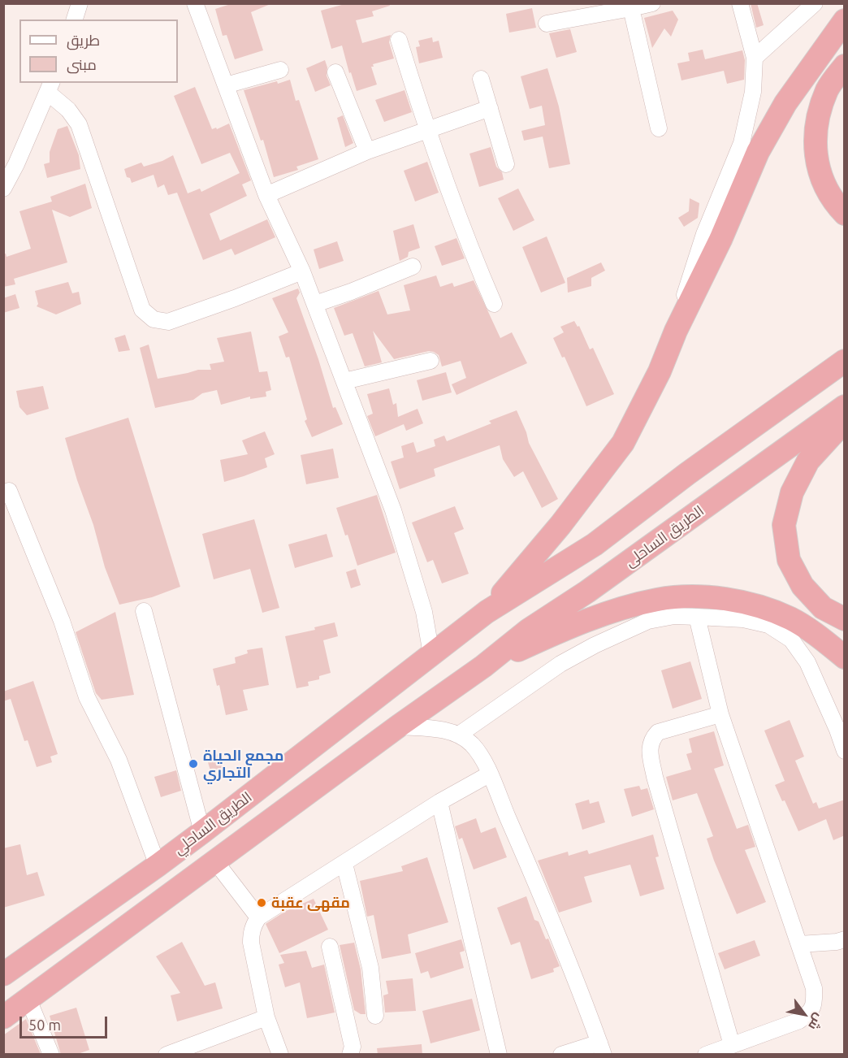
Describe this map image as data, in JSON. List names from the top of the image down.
{
  "streets": {
    "highway": ["الطريق الساحلى", "الطريق الساحلي"]
  },
  "places": ["مجمع الحياة التجاري", "مقهى عقبة"],
  "legend": ["طريق", "مبنى"],
  "scale_bar": "50 m",
  "north": "bottom right"
}
